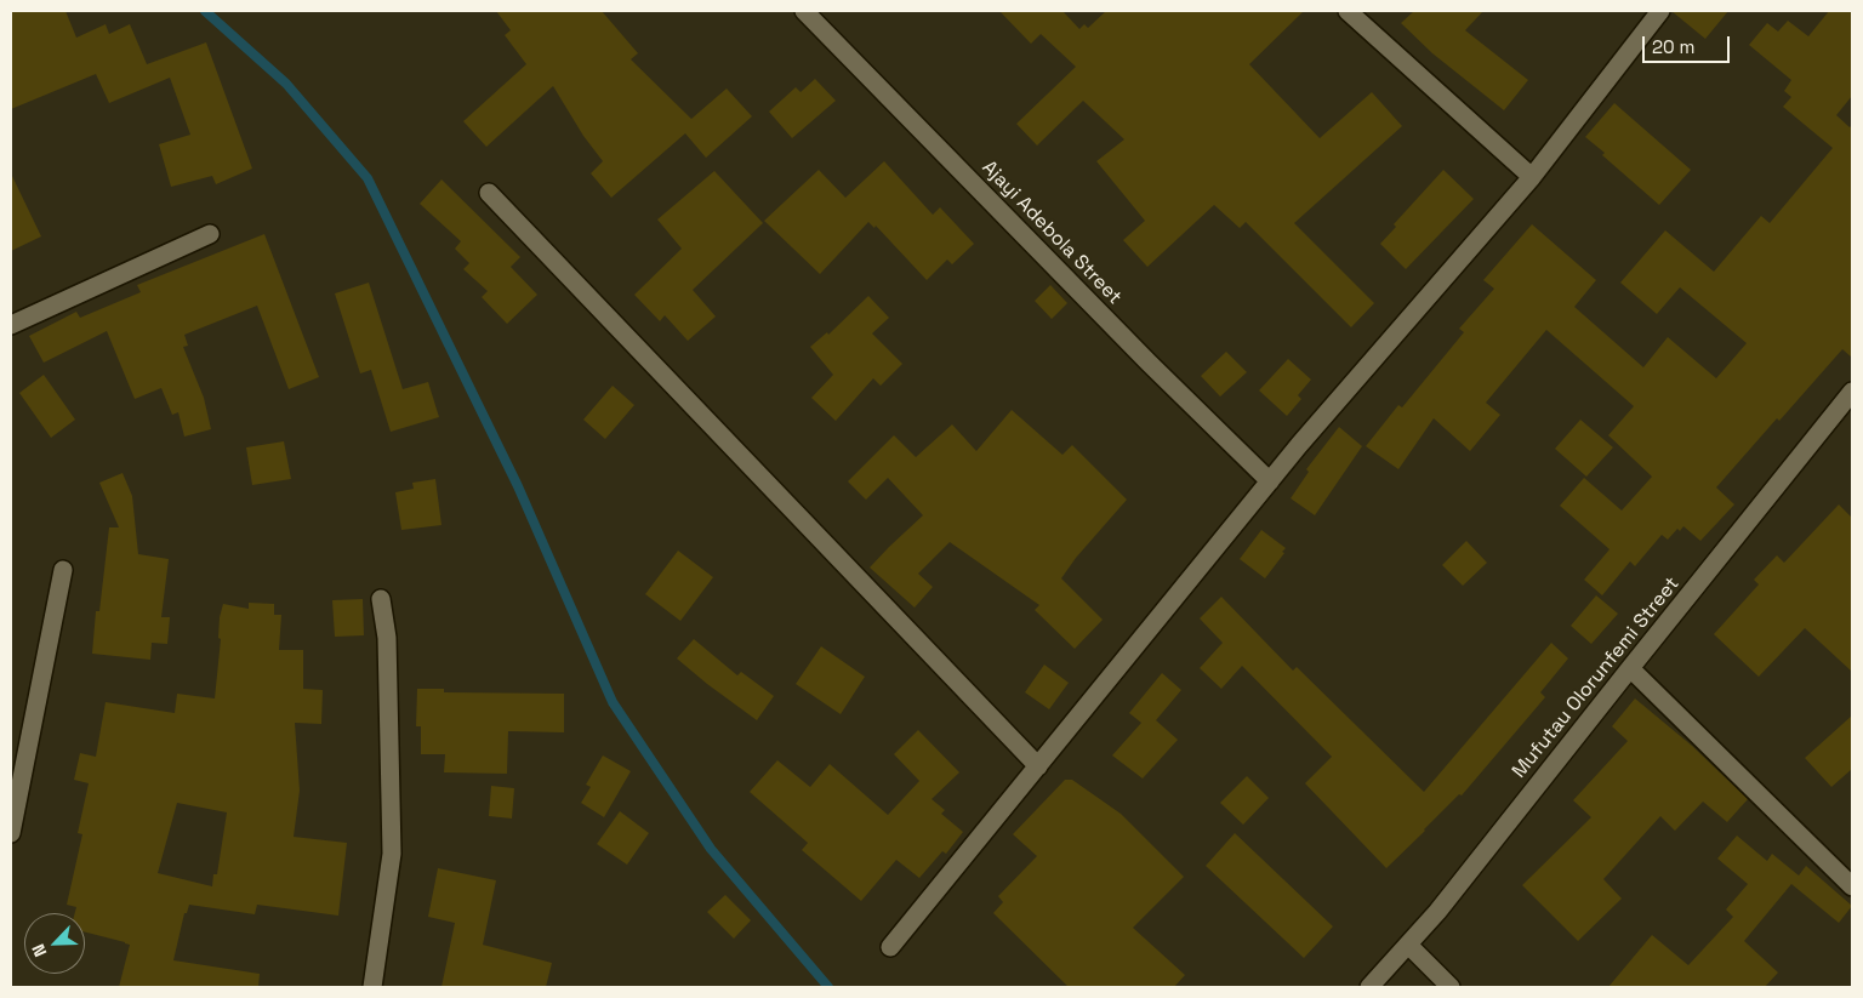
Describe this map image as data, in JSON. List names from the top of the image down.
{
  "streets": {
    "street": ["Ajayi Adebola Street", "Mufutau Olorunfemi Street"]
  },
  "scale_bar": "20 m",
  "north": "bottom left"
}
